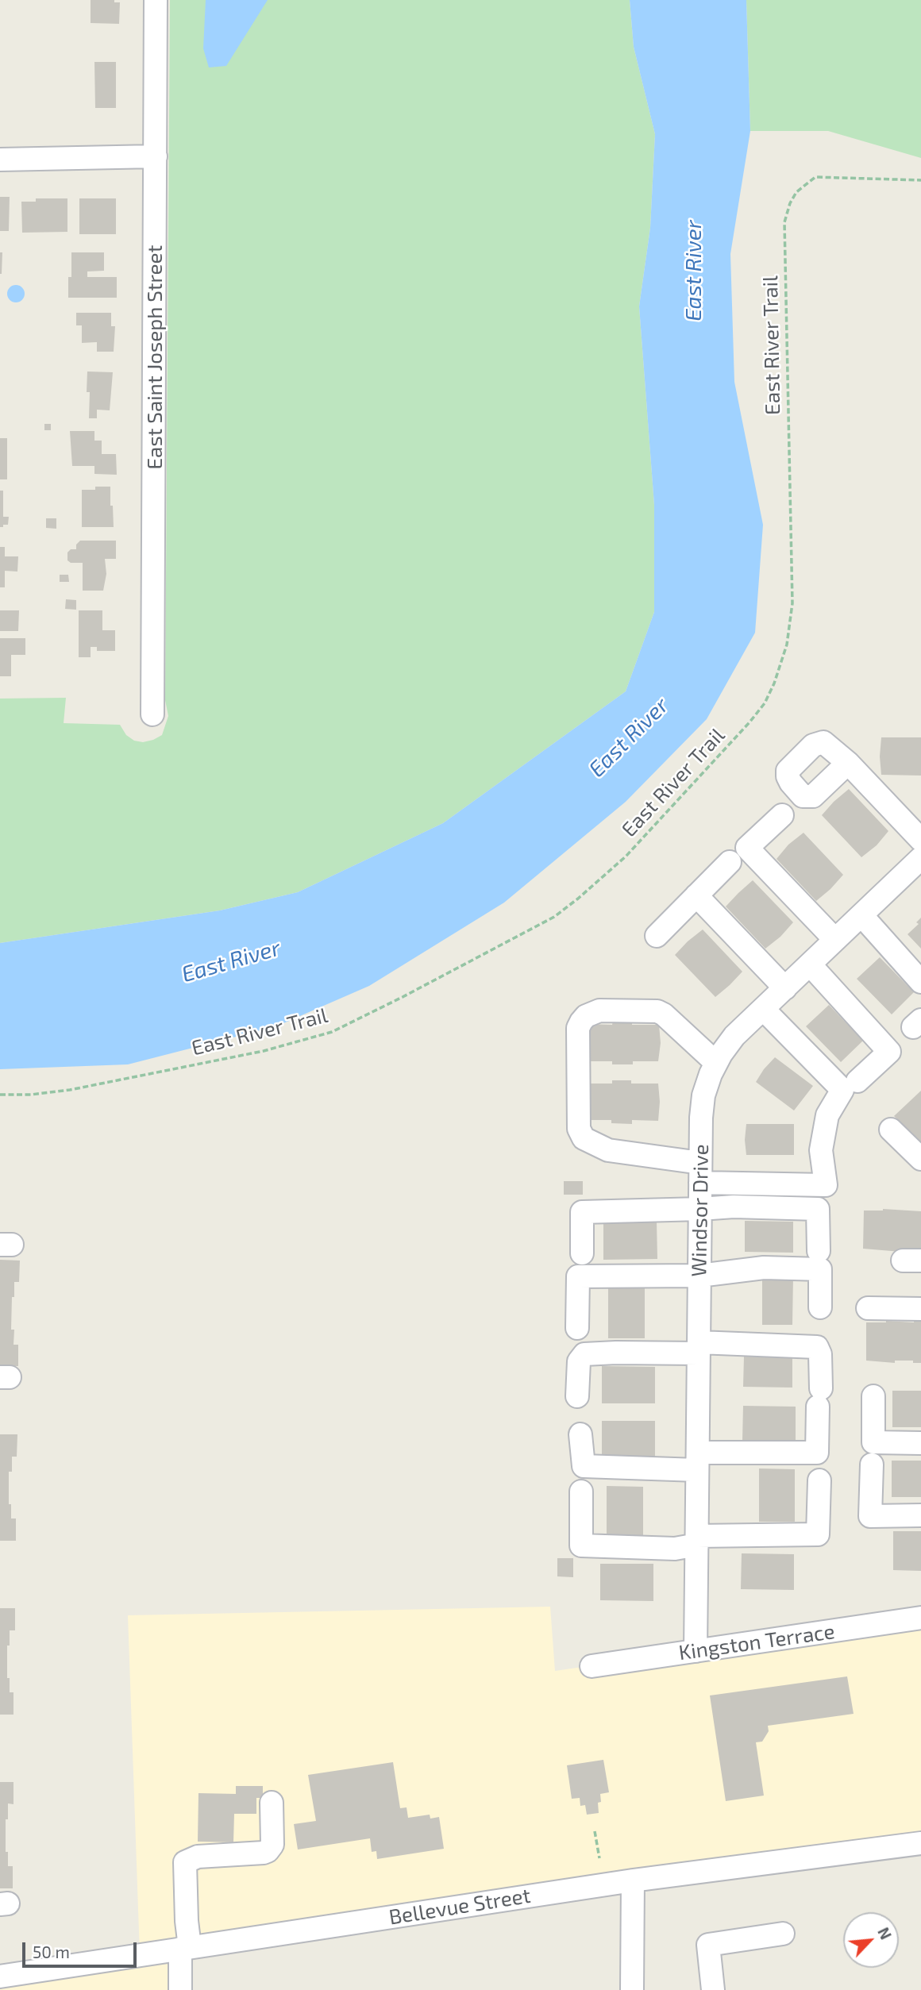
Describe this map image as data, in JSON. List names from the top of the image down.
{
  "streets": {
    "street": [
      "East Saint Joseph Street",
      "Windsor Drive",
      "Kingston Terrace",
      "Bellevue Street"
    ],
    "path": ["East River Trail"]
  },
  "crossings": [
    ["Windsor Drive", "Kingston Terrace"]
  ],
  "water": ["East River"],
  "scale_bar": "50 m",
  "north": "top right"
}
